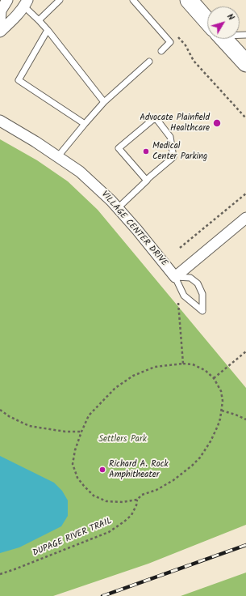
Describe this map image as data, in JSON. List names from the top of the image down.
{
  "streets": {
    "street": ["VILLAGE CENTER DRIVE"],
    "path": ["DUPAGE RIVER TRAIL"]
  },
  "parks": ["Settlers Park"],
  "places": ["Advocate Plainfield Healthcare", "Medical Center Parking", "Richard A. Rock Amphitheater"],
  "north": "top right"
}
